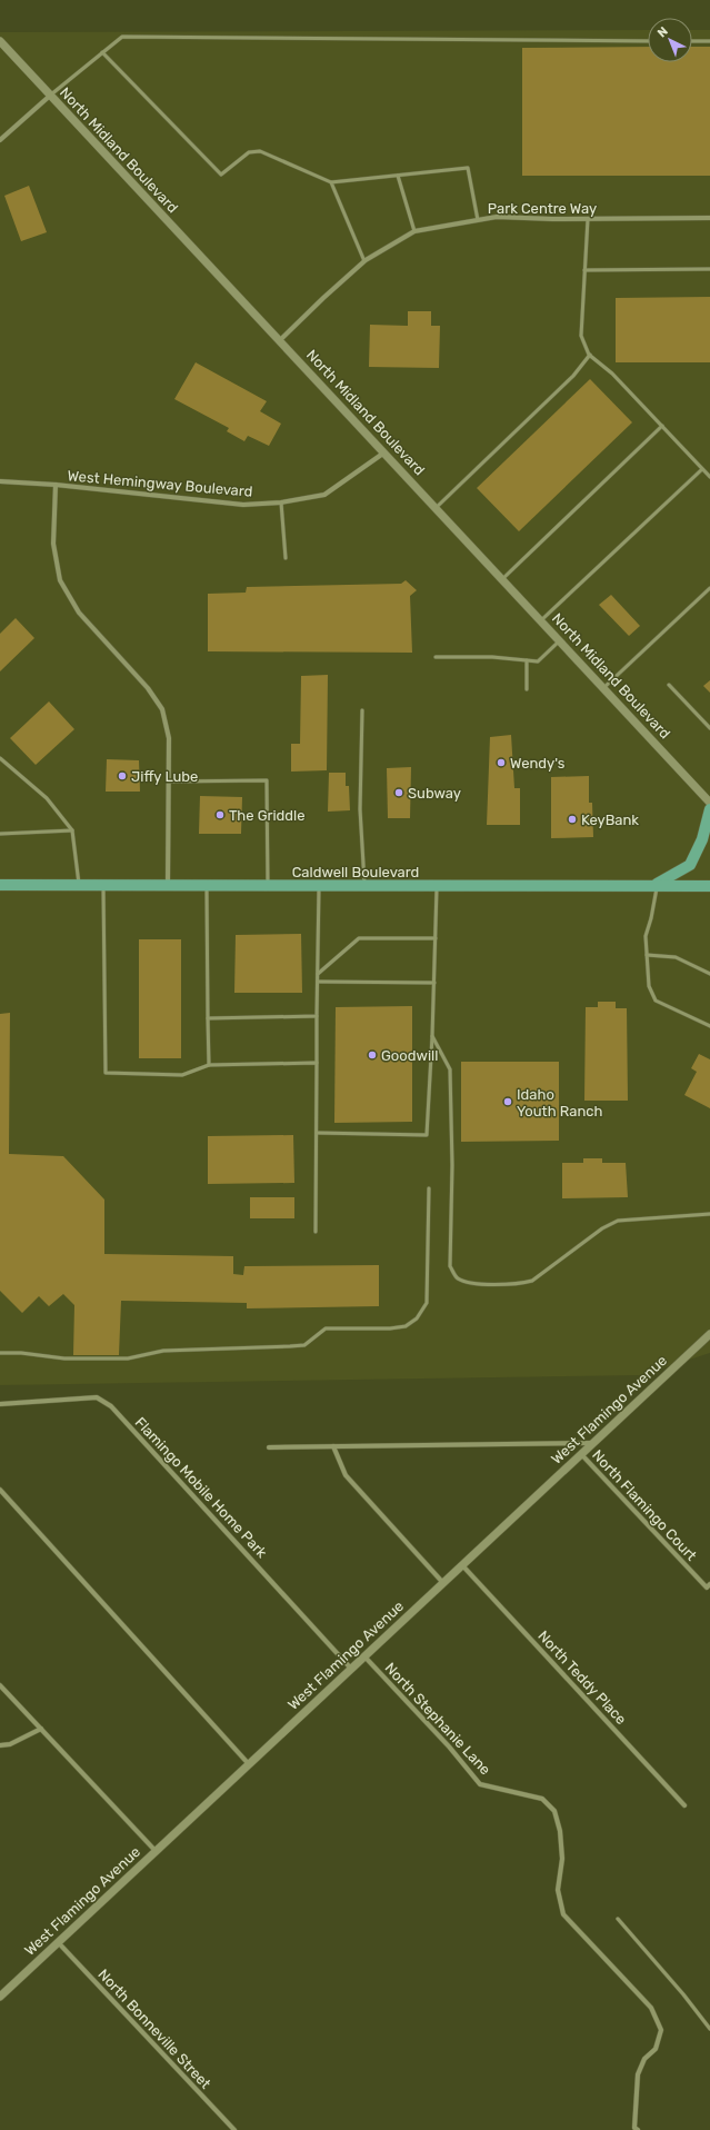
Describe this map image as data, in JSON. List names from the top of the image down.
{
  "streets": {
    "main road": ["Caldwell Boulevard"],
    "street": [
      "North Midland Boulevard",
      "Park Centre Way",
      "West Hemingway Boulevard",
      "West Flamingo Avenue",
      "Flamingo Mobile Home Park",
      "North Flamingo Court",
      "North Teddy Place",
      "North Stephanie Lane",
      "North Bonneville Street"
    ]
  },
  "crossings": [
    ["North Midland Boulevard", "Park Centre Way"],
    ["North Midland Boulevard", "West Hemingway Boulevard"],
    ["West Flamingo Avenue", "Flamingo Mobile Home Park"],
    ["West Flamingo Avenue", "North Flamingo Court"],
    ["West Flamingo Avenue", "North Teddy Place"],
    ["West Flamingo Avenue", "North Stephanie Lane"],
    ["West Flamingo Avenue", "North Bonneville Street"]
  ],
  "places": [
    "Wendy's",
    "Jiffy Lube",
    "Subway",
    "The Griddle",
    "KeyBank",
    "Goodwill",
    "Idaho Youth Ranch"
  ],
  "north": "top left"
}
